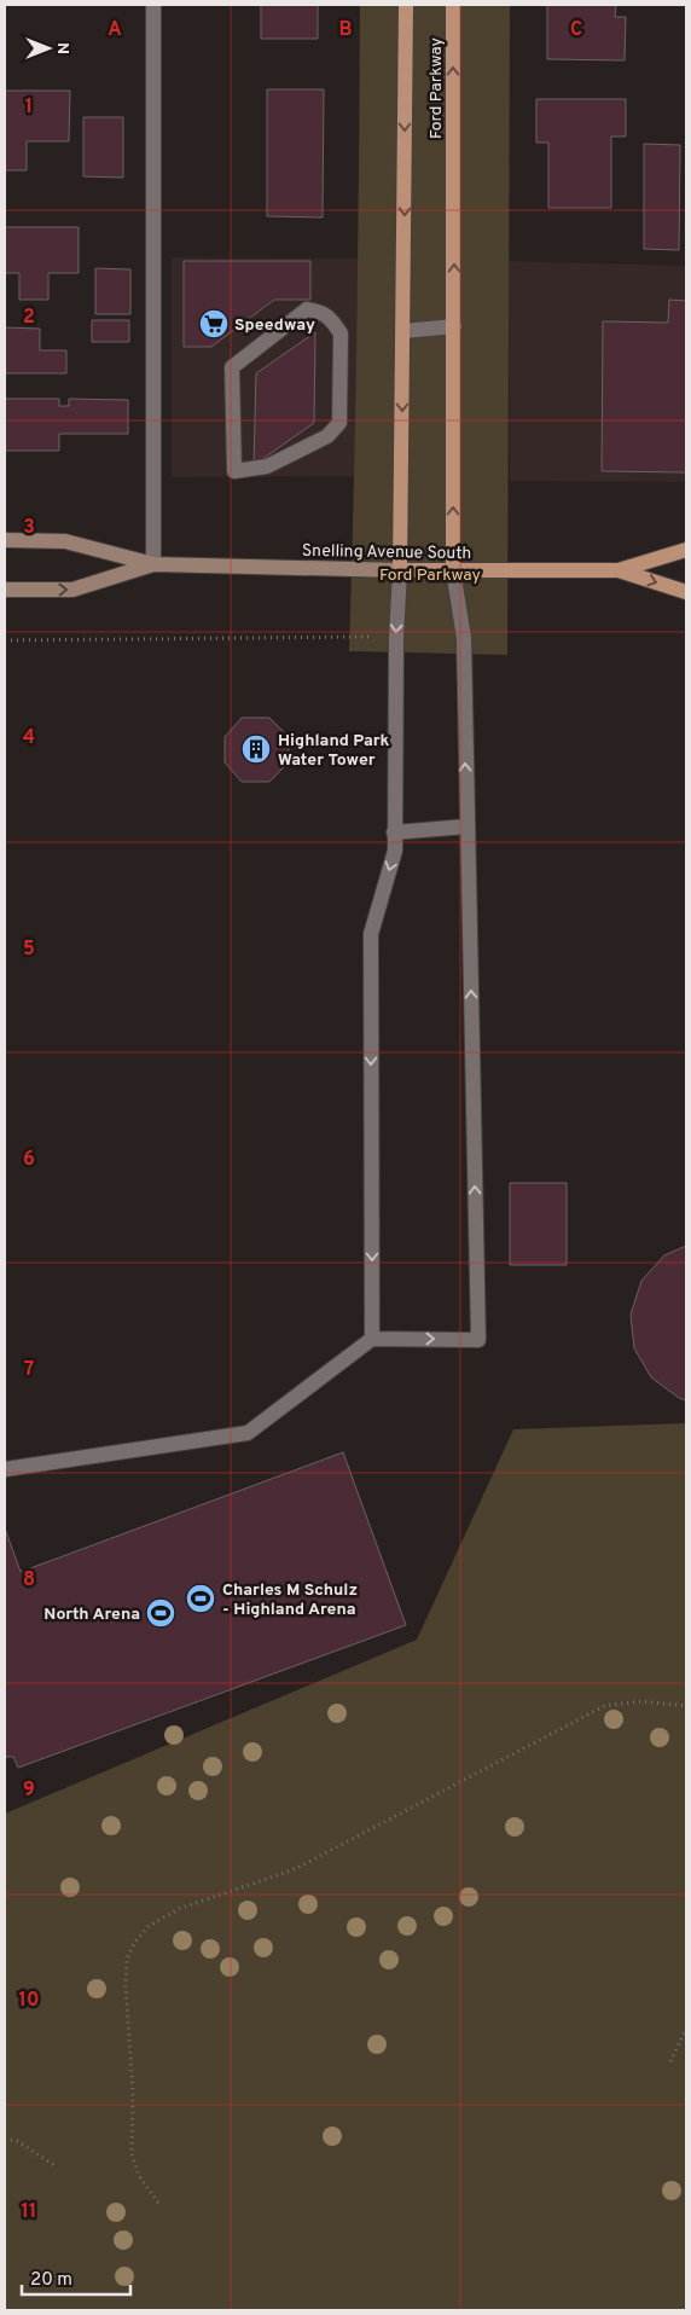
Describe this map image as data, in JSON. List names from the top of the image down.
{
  "streets": {
    "main road": ["Ford Parkway", "Snelling Avenue South"]
  },
  "crossings": [
    ["Ford Parkway", "Snelling Avenue South"]
  ],
  "parks": ["Ford Parkway"],
  "places": {
    "supermarket": ["Speedway"],
    "building": ["Highland Park Water Tower"],
    "sports": ["Charles M Schulz - Highland Arena", "North Arena"]
  },
  "scale_bar": "20 m",
  "north": "right",
  "grid": {
    "columns": ["A", "B", "C"],
    "rows": [
      "1",
      "2",
      "3",
      "4",
      "5",
      "6",
      "7",
      "8",
      "9",
      "10",
      "11"
    ]
  }
}
